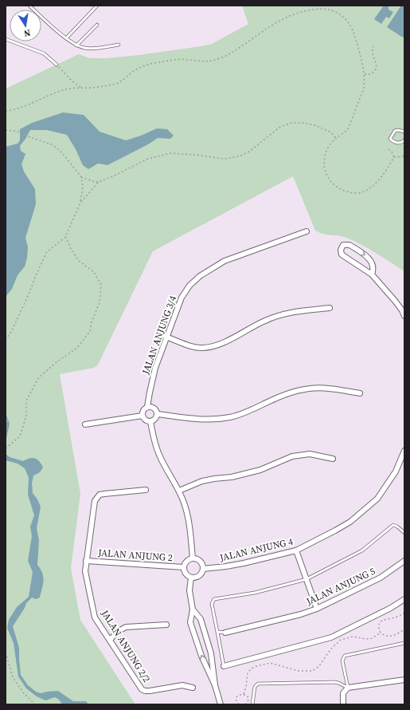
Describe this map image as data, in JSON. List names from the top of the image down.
{
  "streets": {
    "street": [
      "JALAN ANJUNG 3/4",
      "JALAN ANJUNG 4",
      "JALAN ANJUNG 2",
      "JALAN ANJUNG 5",
      "JALAN ANJUNG 2/2"
    ]
  },
  "crossings": [
    ["JALAN ANJUNG 4", "JALAN ANJUNG 2"],
    ["JALAN ANJUNG 2", "JALAN ANJUNG 2/2"]
  ],
  "north": "bottom"
}
